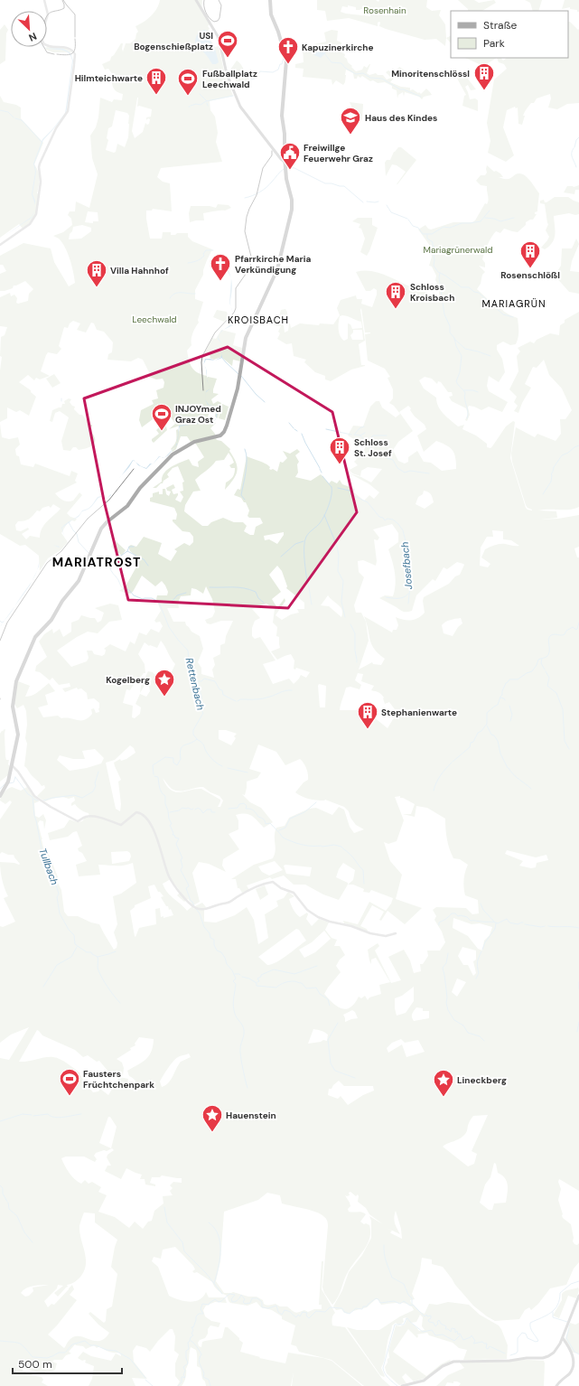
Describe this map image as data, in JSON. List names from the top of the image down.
{
  "districts": ["MARIAGRÜN", "KROISBACH", "MARIATROST"],
  "water": ["Josefbach", "Rettenbach", "Tullbach"],
  "parks": ["Rosenhain", "Mariagrünerwald", "Leechwald"],
  "places": {
    "sports": [
      "USI Bogenschießplatz",
      "Fußballplatz Leechwald",
      "INJOYmed Graz Ost",
      "Fausters Früchtchenpark"
    ],
    "church": ["Kapuzinerkirche", "Pfarrkirche Maria Verkündigung"],
    "building": [
      "Minoritenschlössl",
      "Hilmteichwarte",
      "Rosenschlößl",
      "Villa Hahnhof",
      "Schloss Kroisbach",
      "Schloss St. Josef",
      "Stephanienwarte"
    ],
    "school or university": ["Haus des Kindes"],
    "public building": ["Freiwillge Feuerwehr Graz"],
    "place": ["Kogelberg", "Lineckberg", "Hauenstein"]
  },
  "legend": ["Straße", "Park"],
  "scale_bar": "500 m",
  "north": "bottom right"
}
